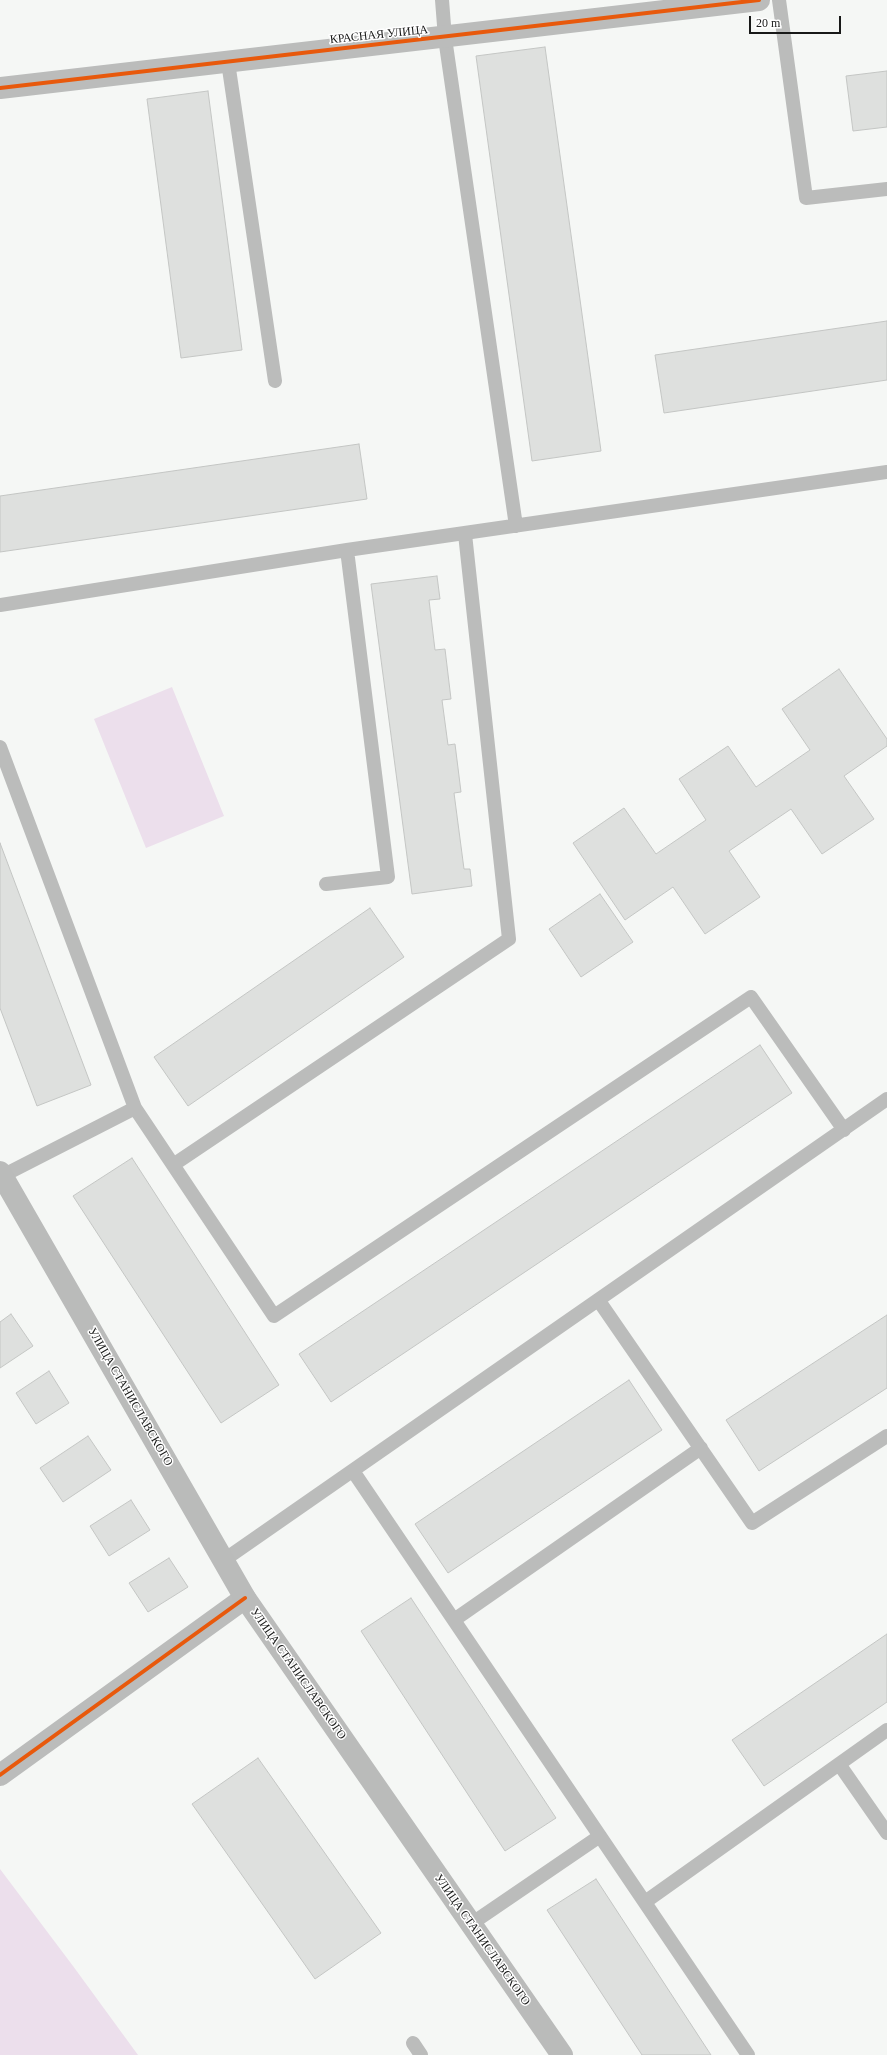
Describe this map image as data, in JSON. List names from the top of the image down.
{
  "streets": {
    "main road": ["УЛИЦА СТАНИСЛАВСКОГО"],
    "street": ["КРАСНАЯ УЛИЦА"]
  },
  "scale_bar": "20 m"
}
